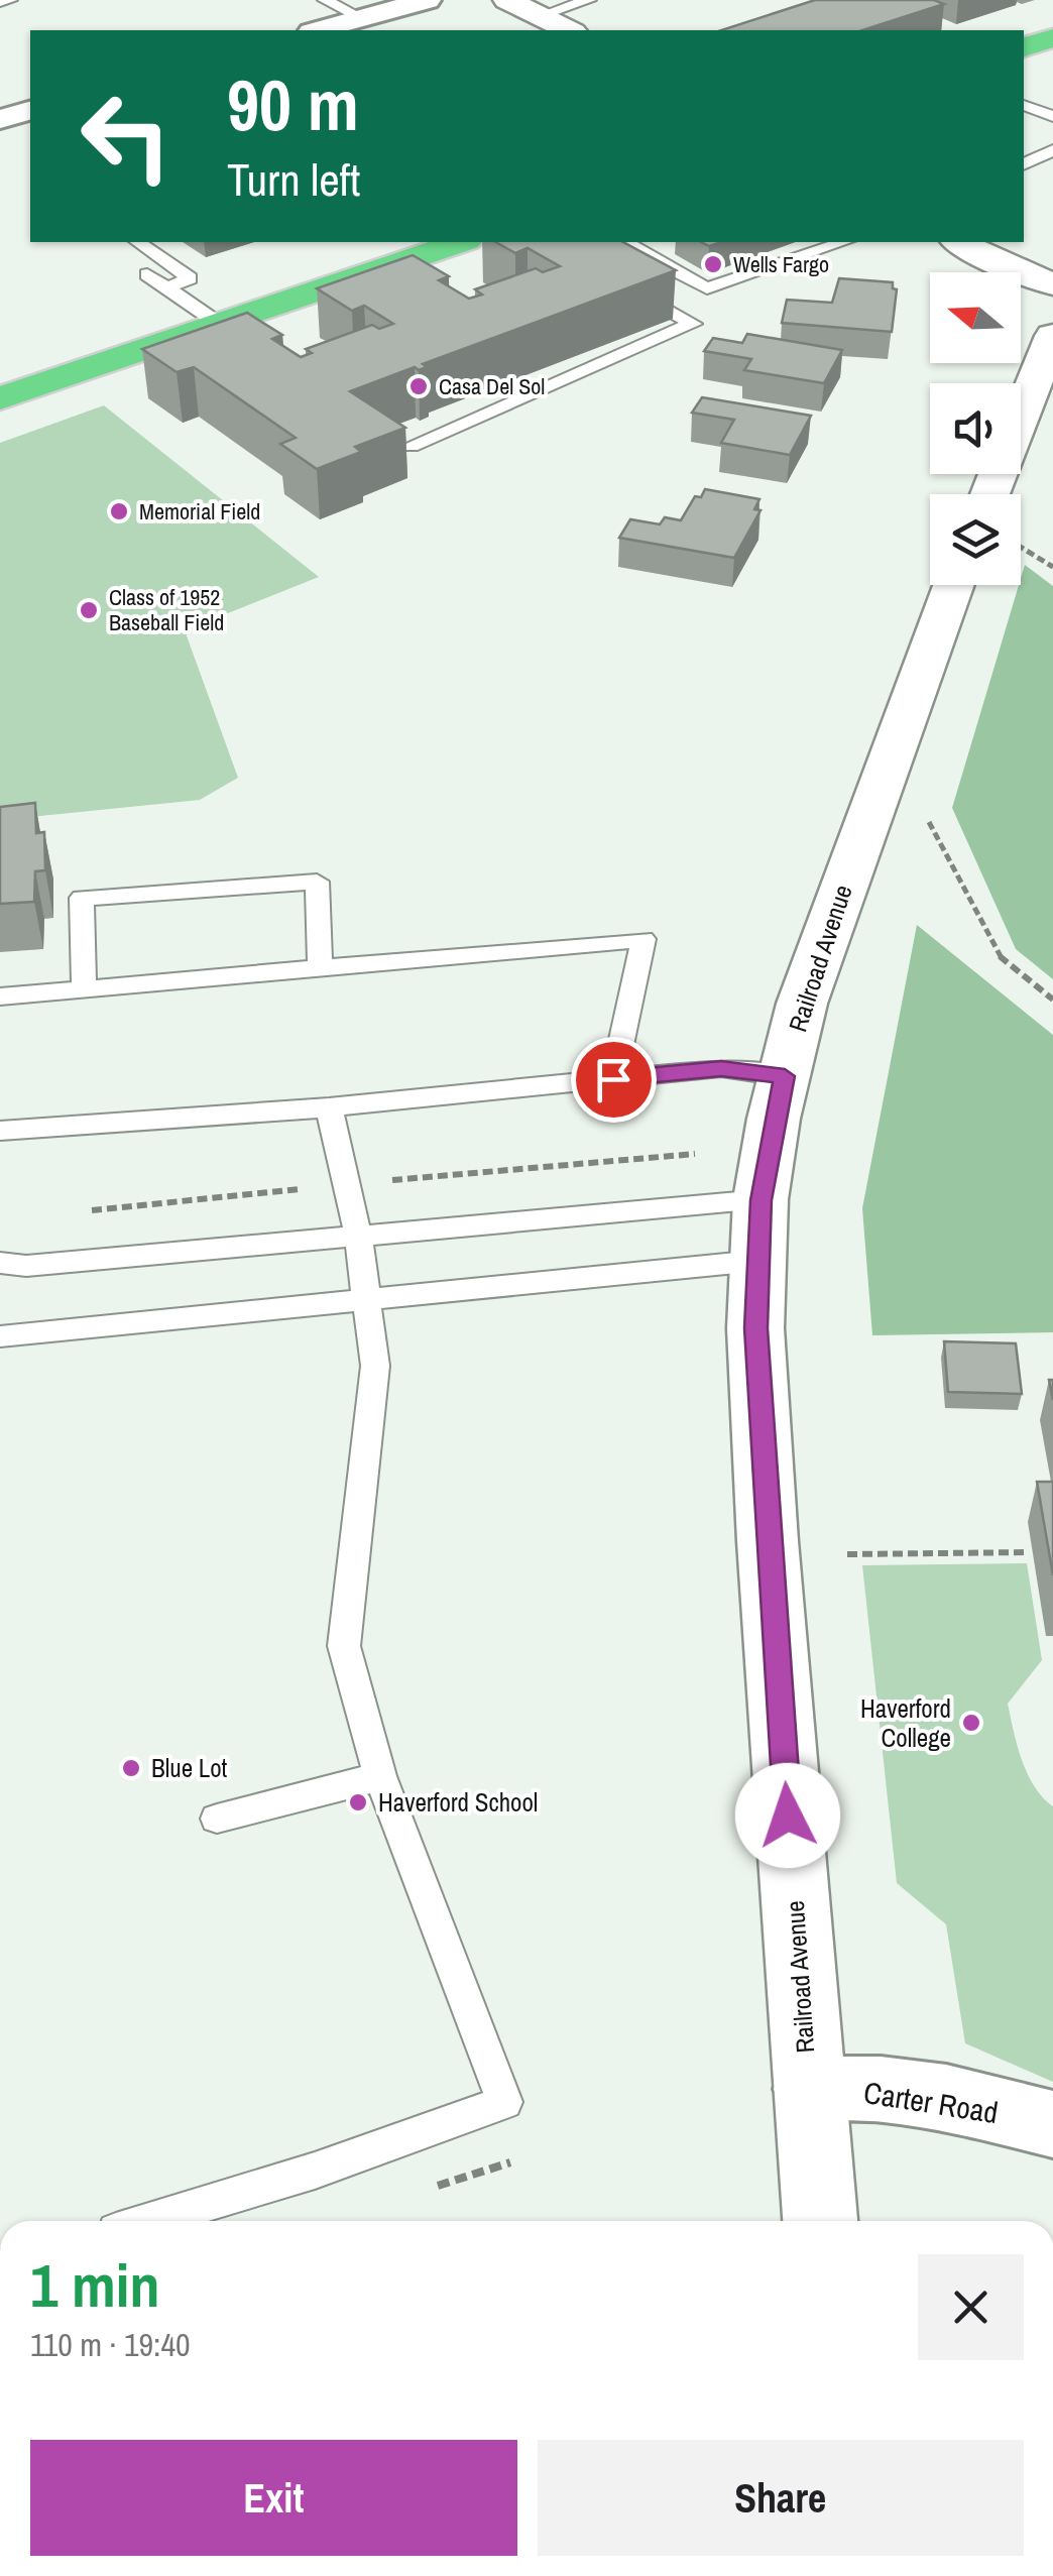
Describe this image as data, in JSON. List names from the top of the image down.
{
  "streets": {
    "street": ["Railroad Avenue", "Carter Road"]
  },
  "crossings": [
    ["Railroad Avenue", "Carter Road"]
  ],
  "places": [
    "Wells Fargo",
    "Casa Del Sol",
    "Memorial Field",
    "Class of 1952 Baseball Field",
    "Haverford College",
    "Blue Lot",
    "Haverford School"
  ],
  "north": "left",
  "page": {
    "turn": ["90 m", "Turn left"],
    "heading": ["1 min", "110 m · 19:40"],
    "buttons": ["Exit", "Share"]
  }
}
